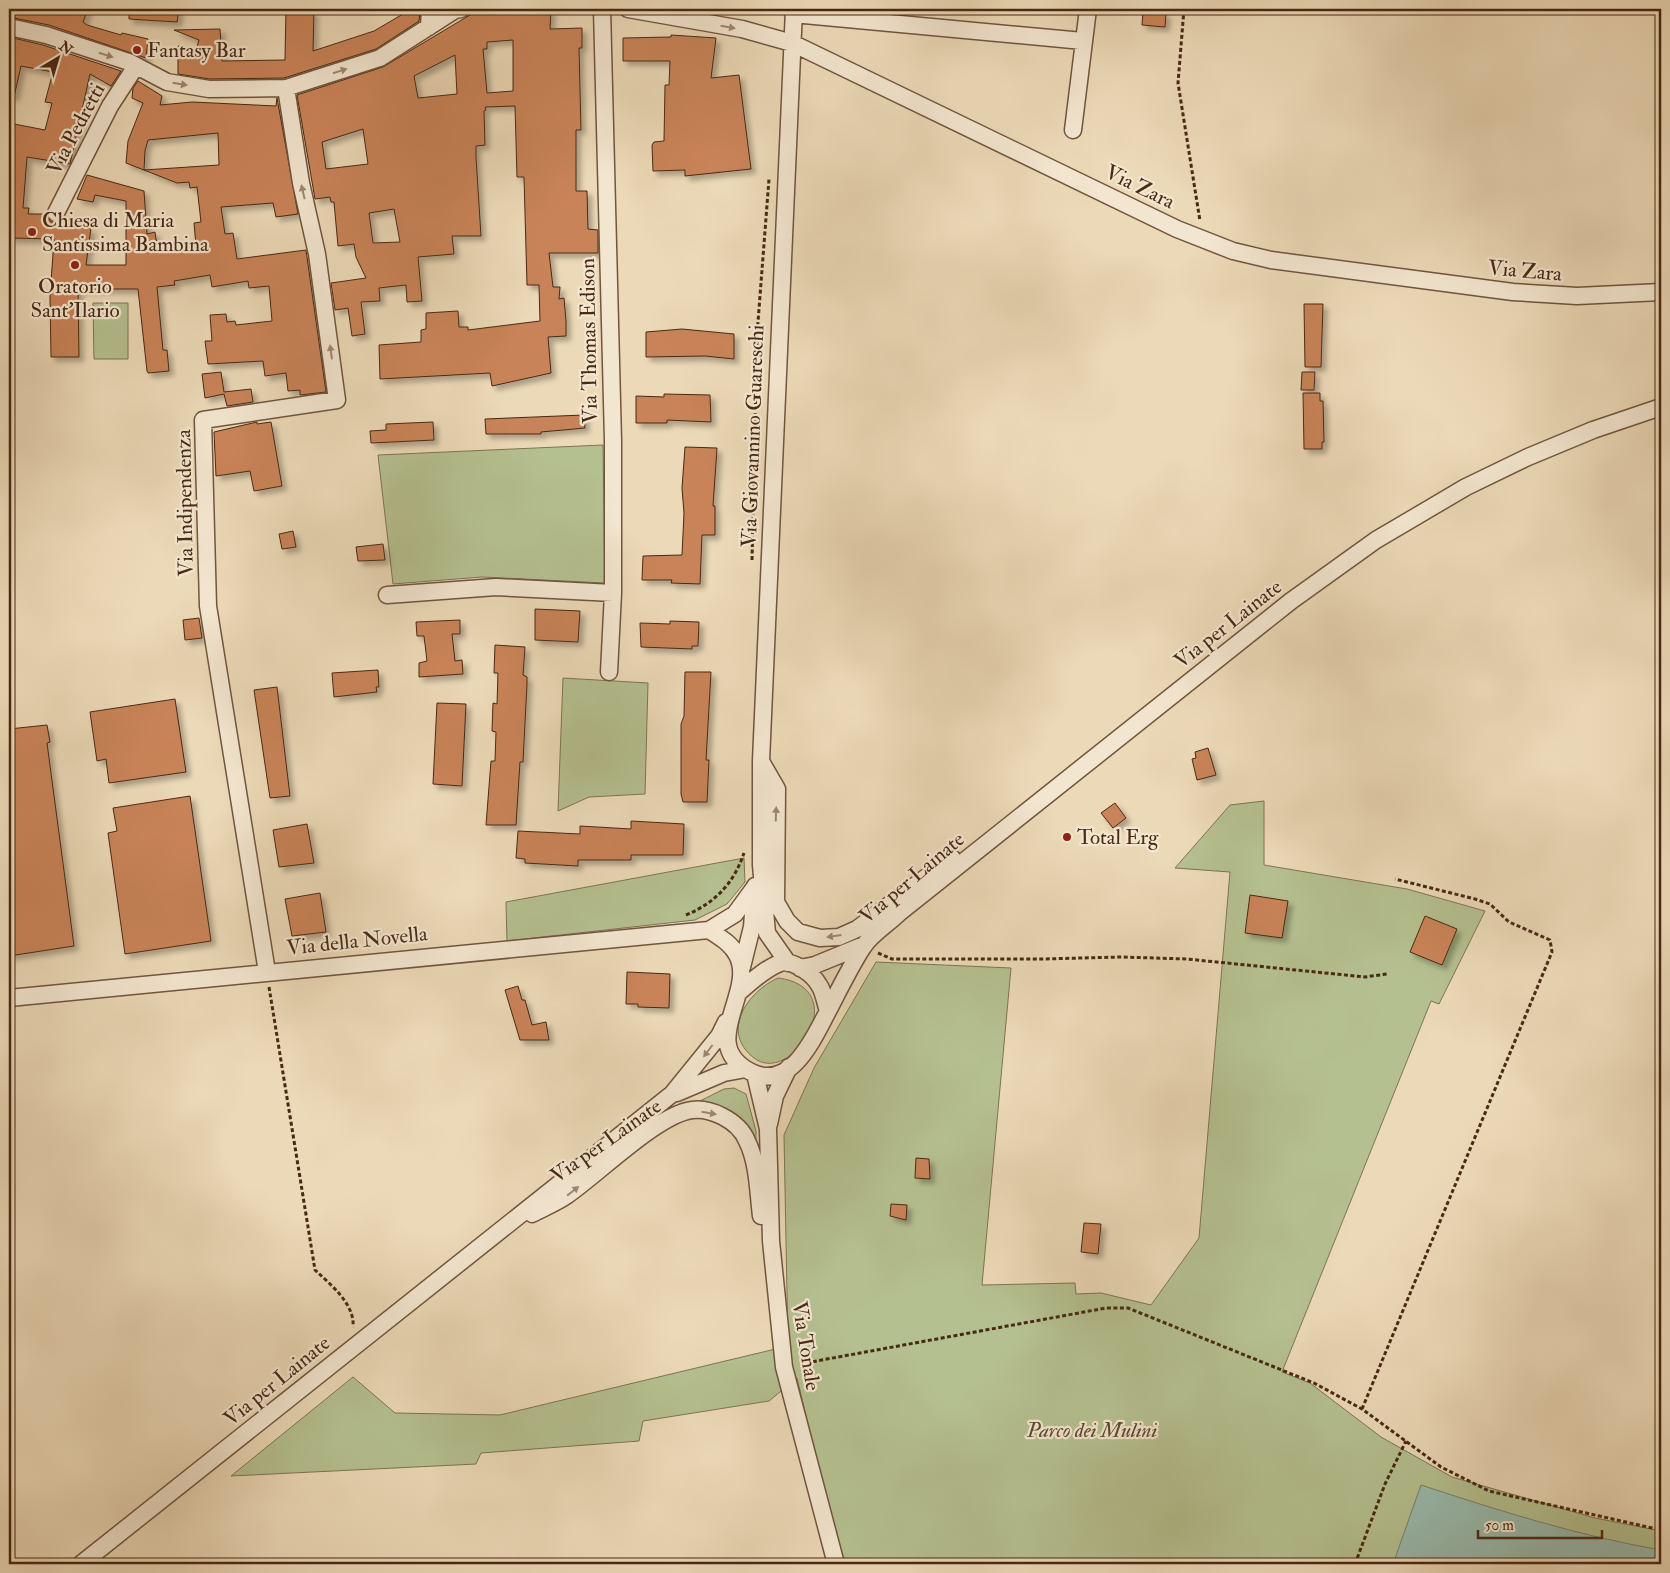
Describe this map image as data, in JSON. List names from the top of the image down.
{
  "streets": {
    "street": [
      "Via Pedretti",
      "Via Zara",
      "Via Thomas Edison",
      "Via Giovannino Guareschi",
      "Via Indipendenza",
      "Via per Lainate",
      "Via della Novella",
      "Via Tonale"
    ]
  },
  "crossings": [
    ["Via Zara", "Via Giovannino Guareschi"],
    ["Via Indipendenza", "Via della Novella"],
    ["Via per Lainate", "Via della Novella"],
    ["Via per Lainate", "Via Tonale"]
  ],
  "one_way": ["Via Indipendenza"],
  "parks": ["Parco dei Mulini"],
  "places": [
    "Fantasy Bar",
    "Chiesa di Maria Santissima Bambina",
    "Oratorio Sant'Ilario",
    "Total Erg"
  ],
  "scale_bar": "50 m",
  "north": "top right"
}
